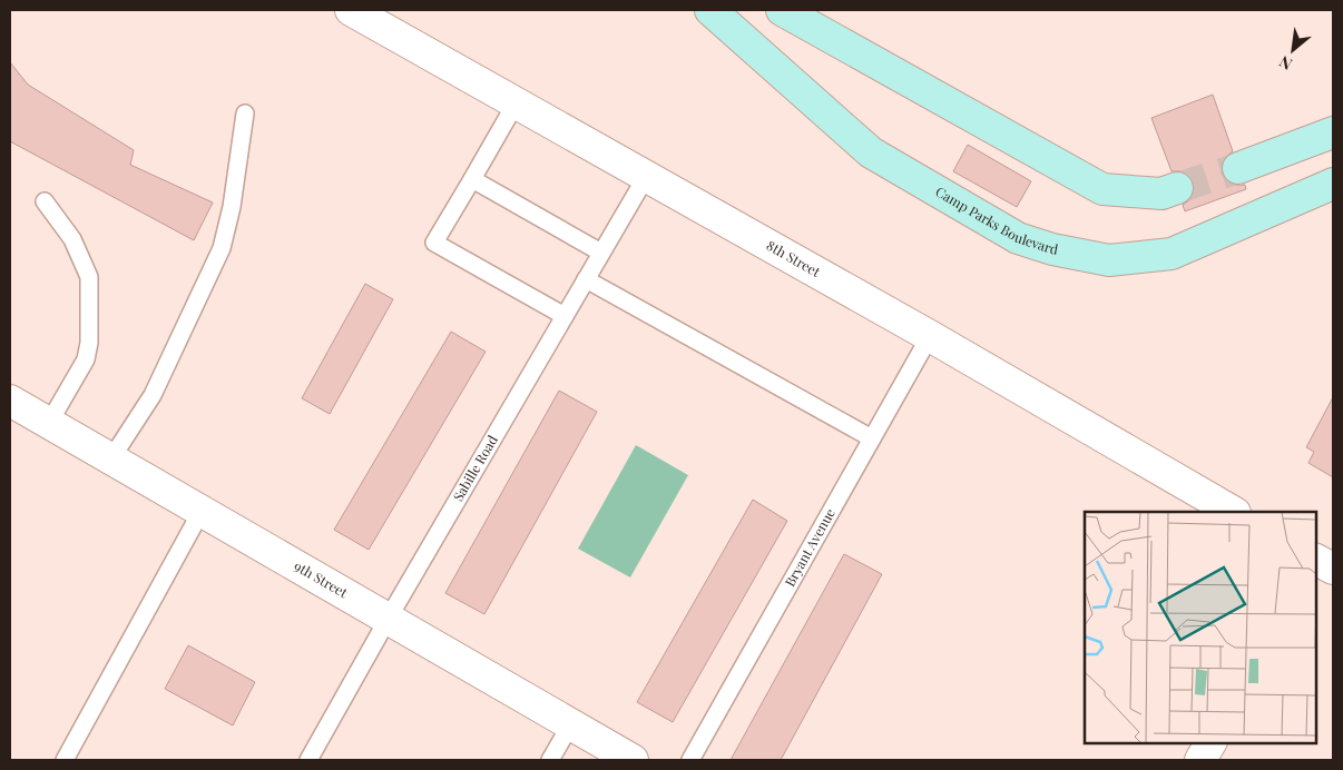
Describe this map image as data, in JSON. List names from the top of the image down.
{
  "streets": {
    "street": ["Camp Parks Boulevard", "8th Street", "9th Street"],
    "lane": ["Sabille Road", "Bryant Avenue"]
  },
  "crossings": [
    ["8th Street", "Sabille Road"],
    ["8th Street", "Bryant Avenue"],
    ["Sabille Road", "9th Street"]
  ],
  "north": "bottom left"
}
